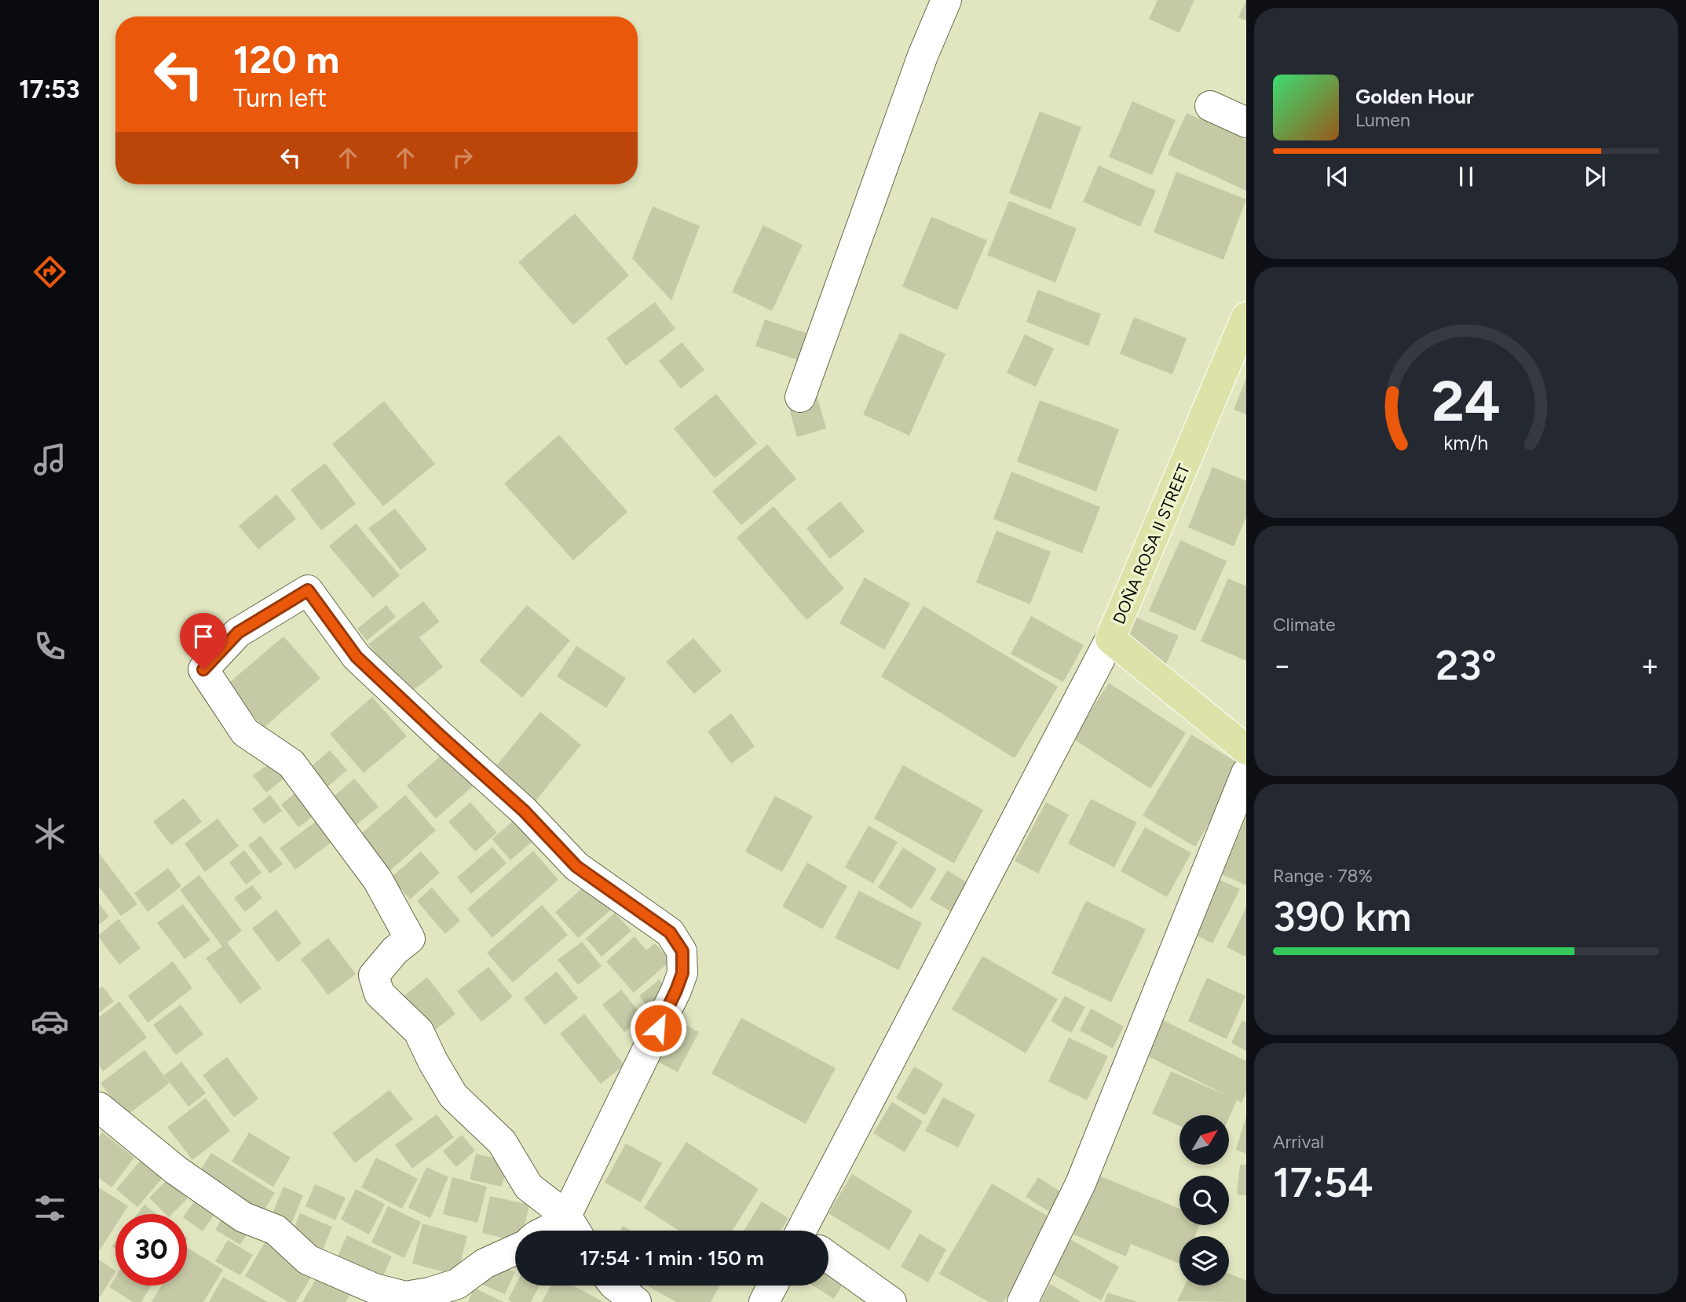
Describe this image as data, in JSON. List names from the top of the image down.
{
  "streets": {
    "main road": ["DOÑA ROSA II STREET"]
  },
  "north": "top right",
  "page": {
    "tabs": "17:53",
    "turn": ["120 m", "Turn left"],
    "song": ["Golden Hour", "Lumen"],
    "tile": [
      "Climate",
      ["Range · 78%", "390 km"],
      ["Arrival", "17:54"]
    ],
    "heat": ["−", "23°", "+"],
    "limit": "30",
    "trip": "17:54 · 1 min · 150 m",
    "gauge": ["24", "km/h"]
  }
}
